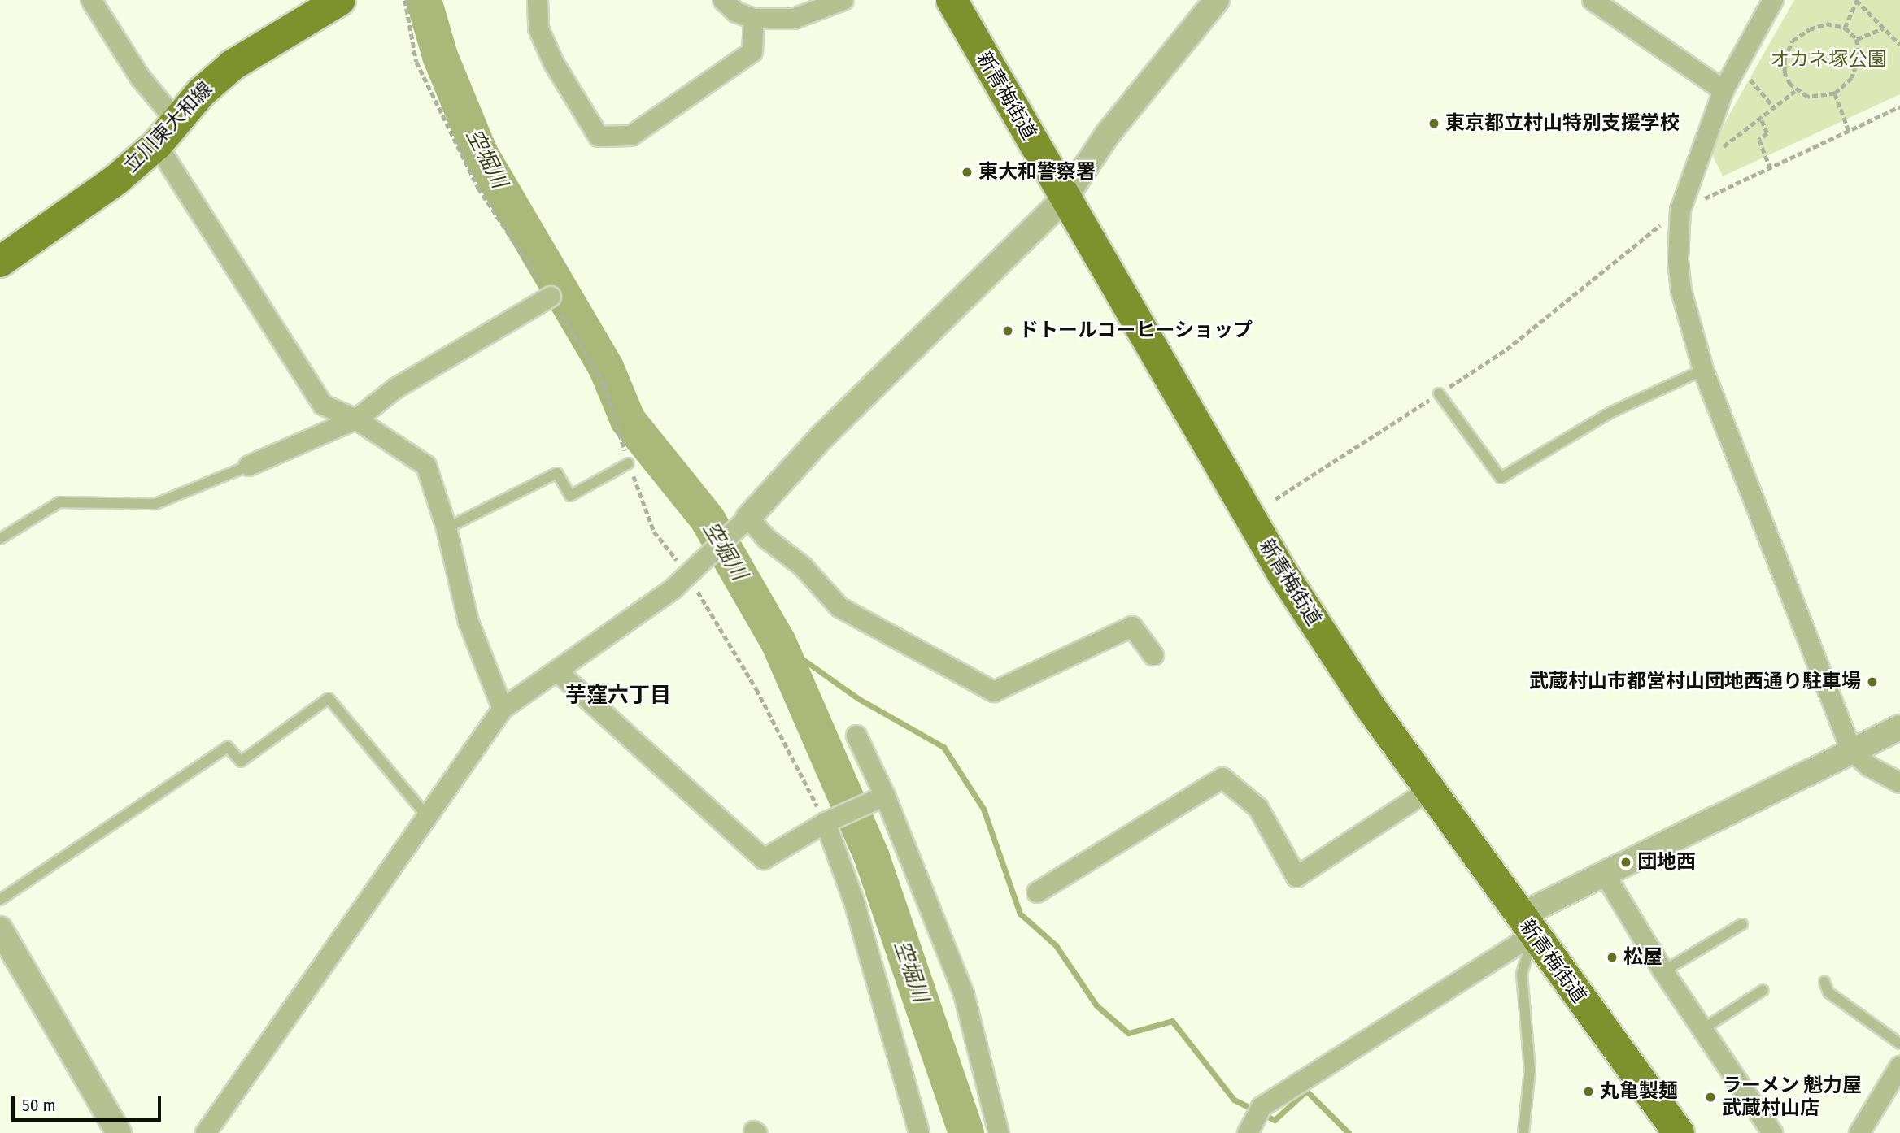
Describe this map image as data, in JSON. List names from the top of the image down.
{
  "streets": {
    "main road": ["新青梅街道", "立川東大和線"]
  },
  "districts": ["芋窪六丁目"],
  "water": ["空堀川"],
  "parks": ["オカネ塚公園"],
  "places": [
    "東京都立村山特別支援学校",
    "東大和警察署",
    "ドトールコーヒーショップ",
    "武蔵村山市都営村山団地西通り駐車場",
    "団地西",
    "松屋",
    "丸亀製麺",
    "ラーメン 魁力屋 武蔵村山店"
  ],
  "scale_bar": "50 m"
}
